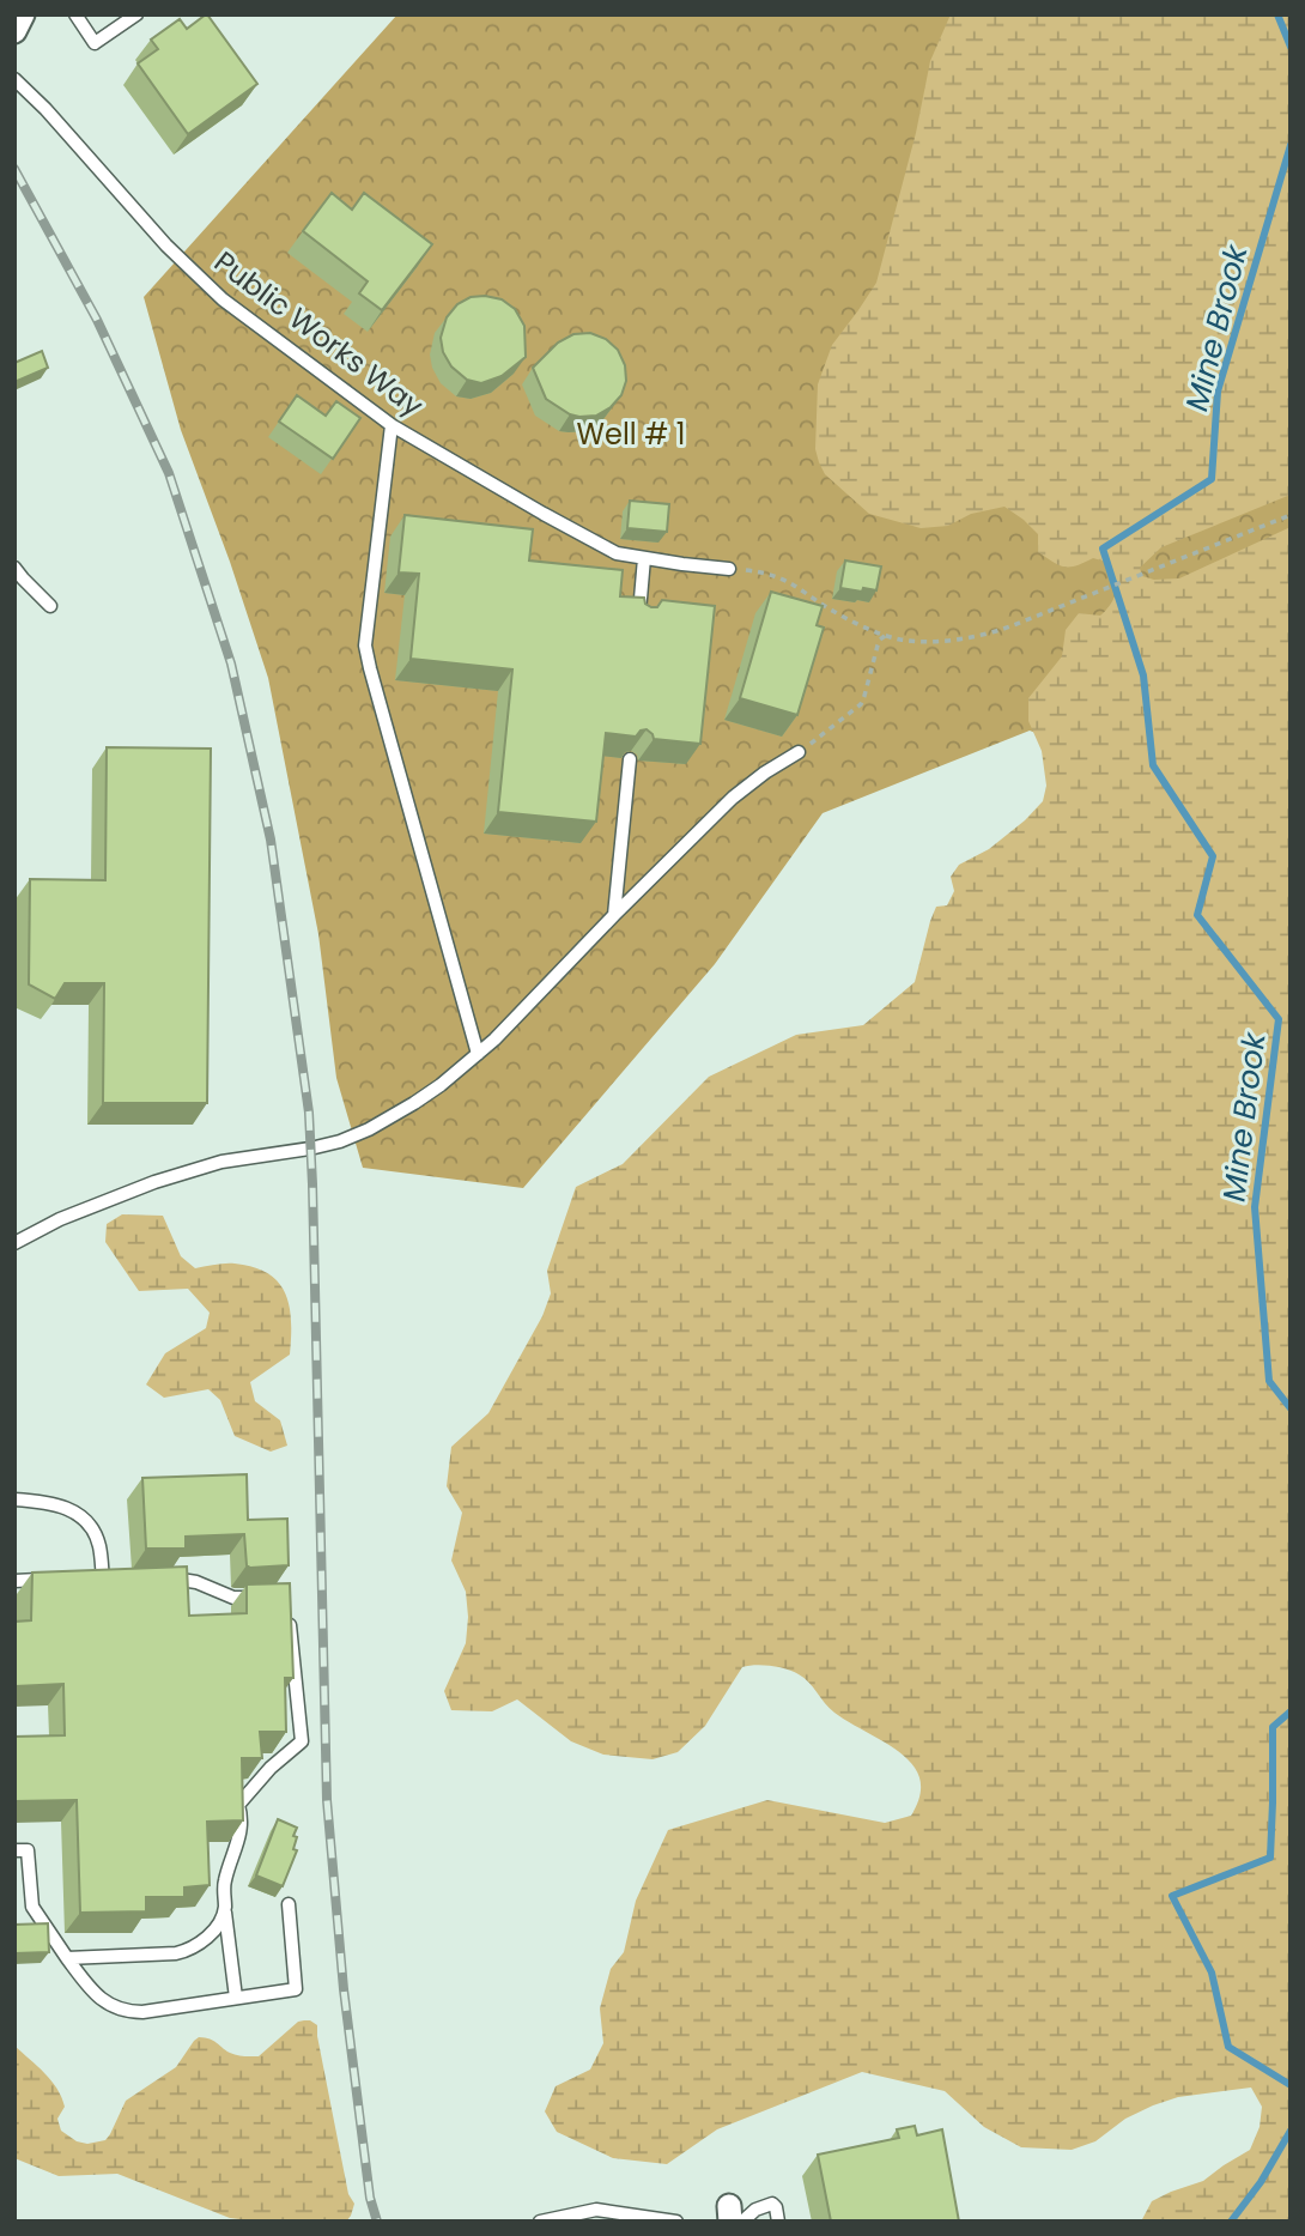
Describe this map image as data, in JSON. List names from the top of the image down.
{
  "streets": {
    "lane": ["Public Works Way"]
  },
  "water": ["Mine Brook"],
  "parks": ["Well # 1"]
}
